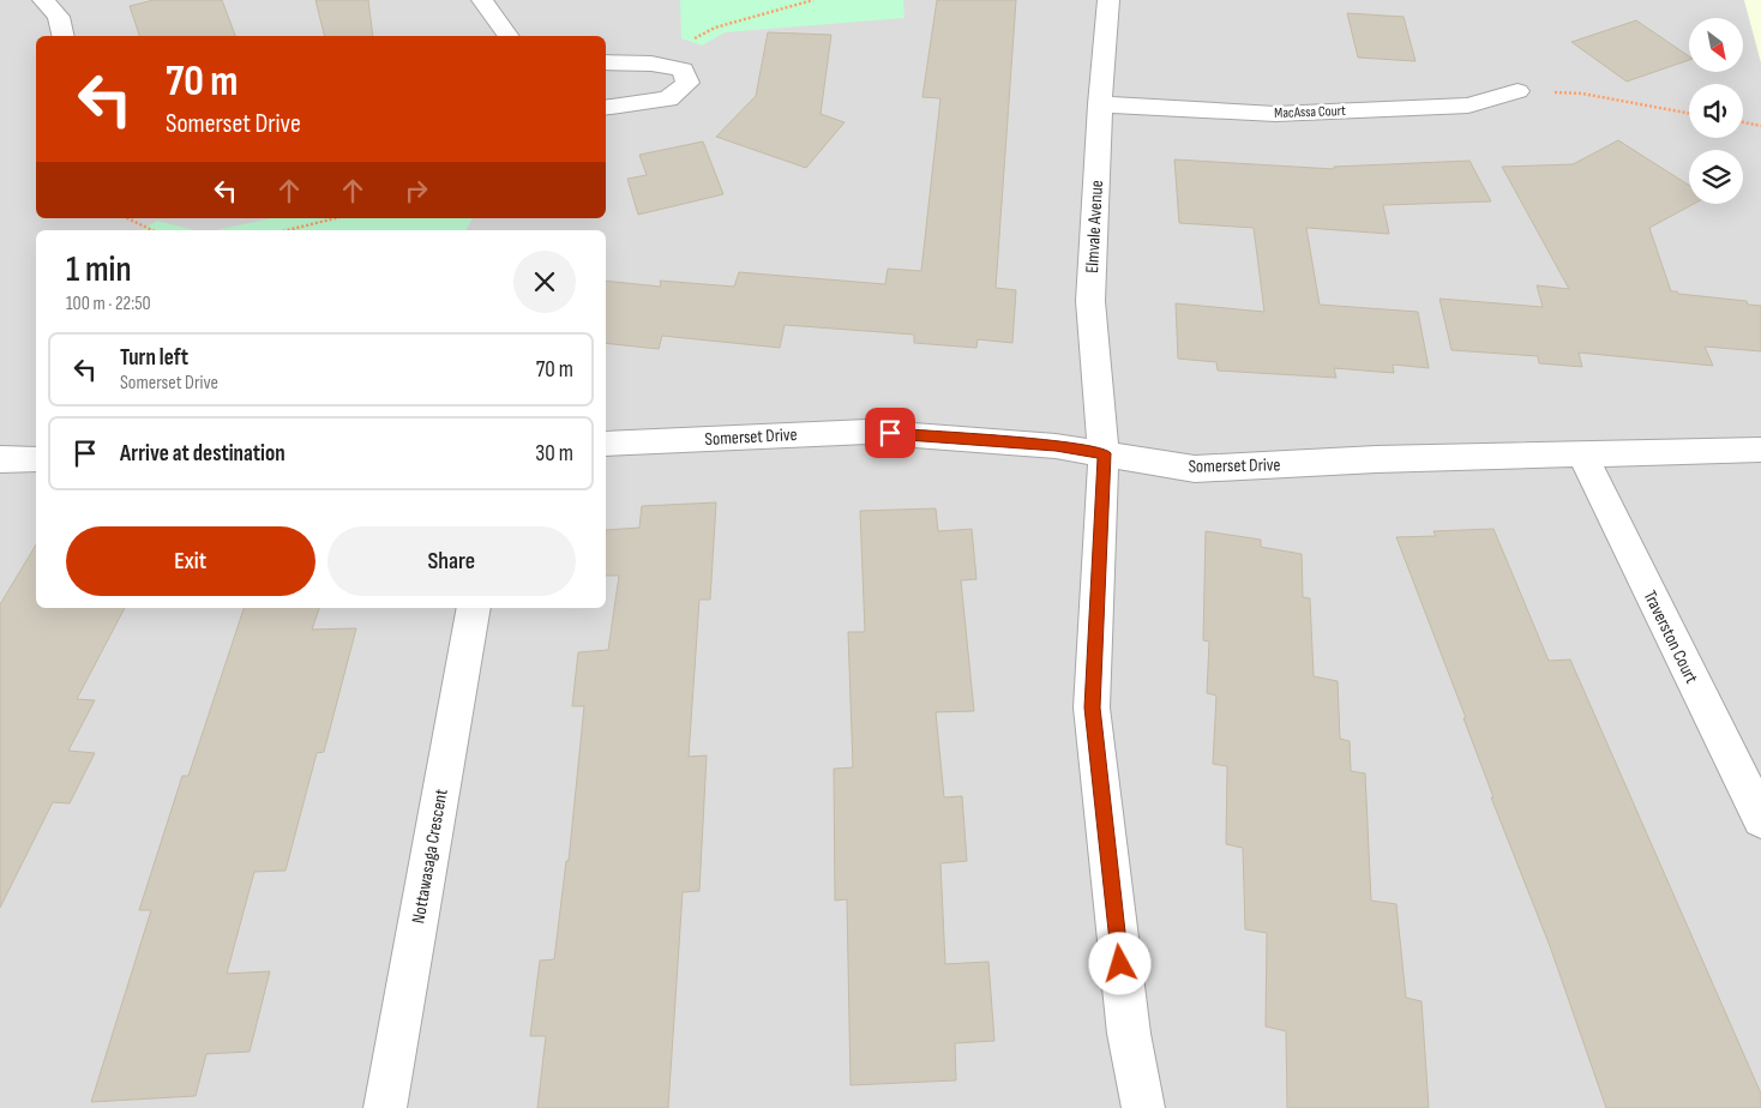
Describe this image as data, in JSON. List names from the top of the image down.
{
  "streets": {
    "street": [
      "MacAssa Court",
      "Elmvale Avenue",
      "Somerset Drive",
      "Traverston Court",
      "Nottawasaga Crescent"
    ]
  },
  "crossings": [
    ["MacAssa Court", "Elmvale Avenue"],
    ["Elmvale Avenue", "Somerset Drive"],
    ["Somerset Drive", "Traverston Court"]
  ],
  "north": "bottom right",
  "page": {
    "turn": ["70 m", "Somerset Drive"],
    "heading": ["1 min", "100 m · 22:50"],
    "list": [
      {
        "name": "Turn left",
        "note": "Somerset Drive",
        "value": "70 m"
      },
      {
        "name": "Arrive at destination",
        "value": "30 m"
      }
    ],
    "buttons": ["Exit", "Share"]
  }
}
